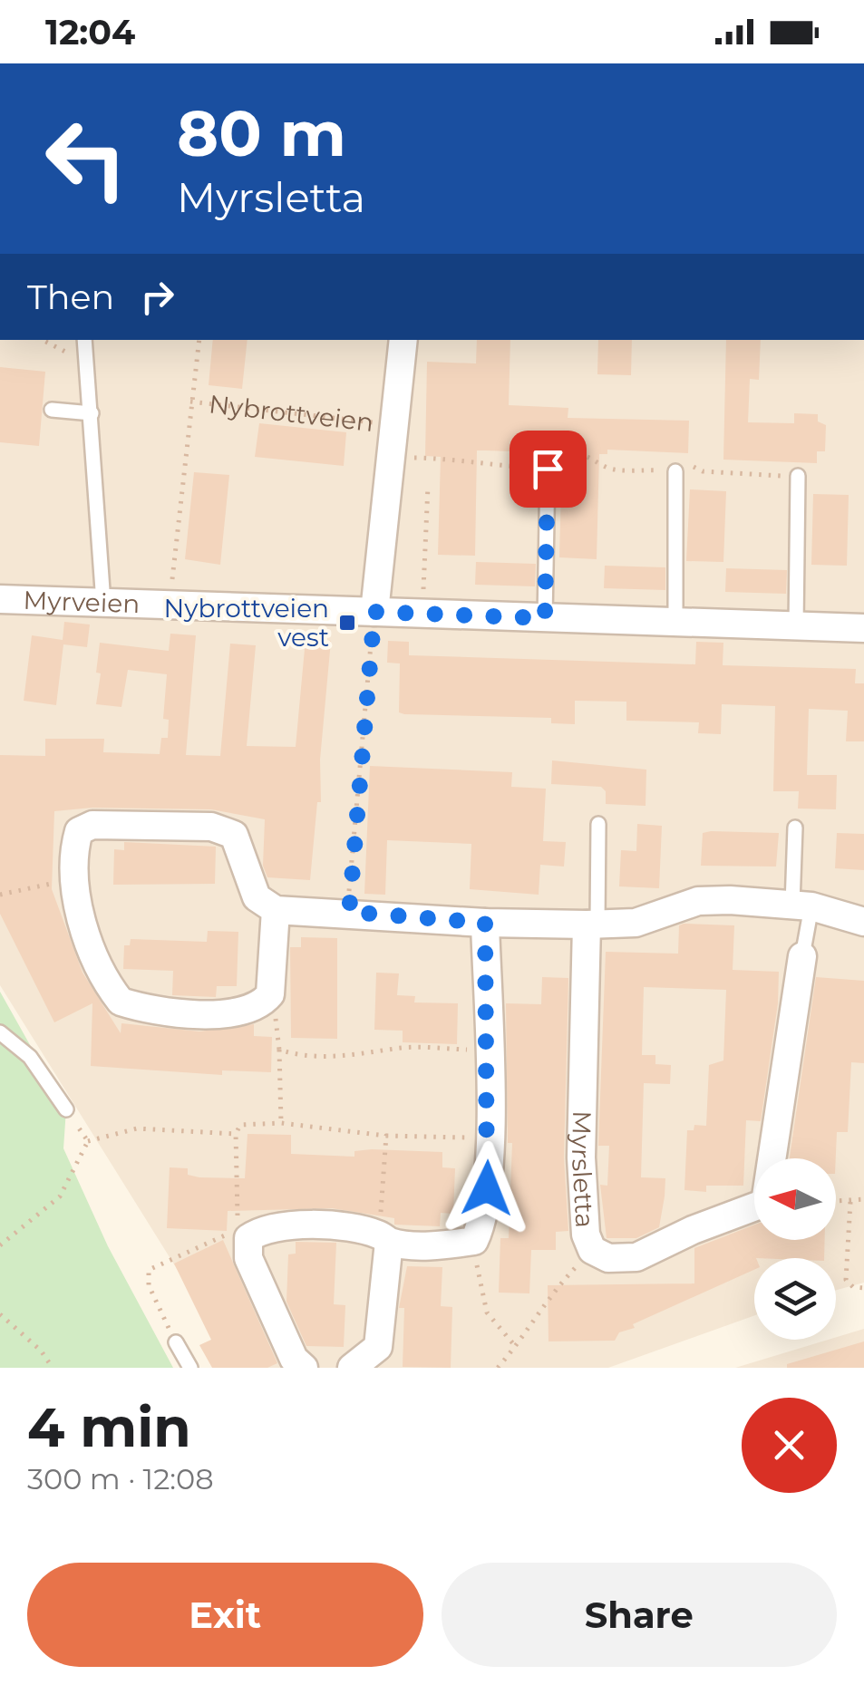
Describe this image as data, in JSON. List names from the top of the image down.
{
  "streets": {
    "street": ["Nybrottveien", "Myrveien", "Myrsletta"]
  },
  "crossings": [
    ["Nybrottveien", "Myrveien"]
  ],
  "places": {
    "transit": ["Nybrottveien vest"]
  },
  "north": "left",
  "page": {
    "status": "12:04",
    "turn": ["80 m", "Myrsletta"],
    "then": "Then",
    "heading": ["4 min", "300 m · 12:08"],
    "buttons": ["Exit", "Share"]
  }
}
